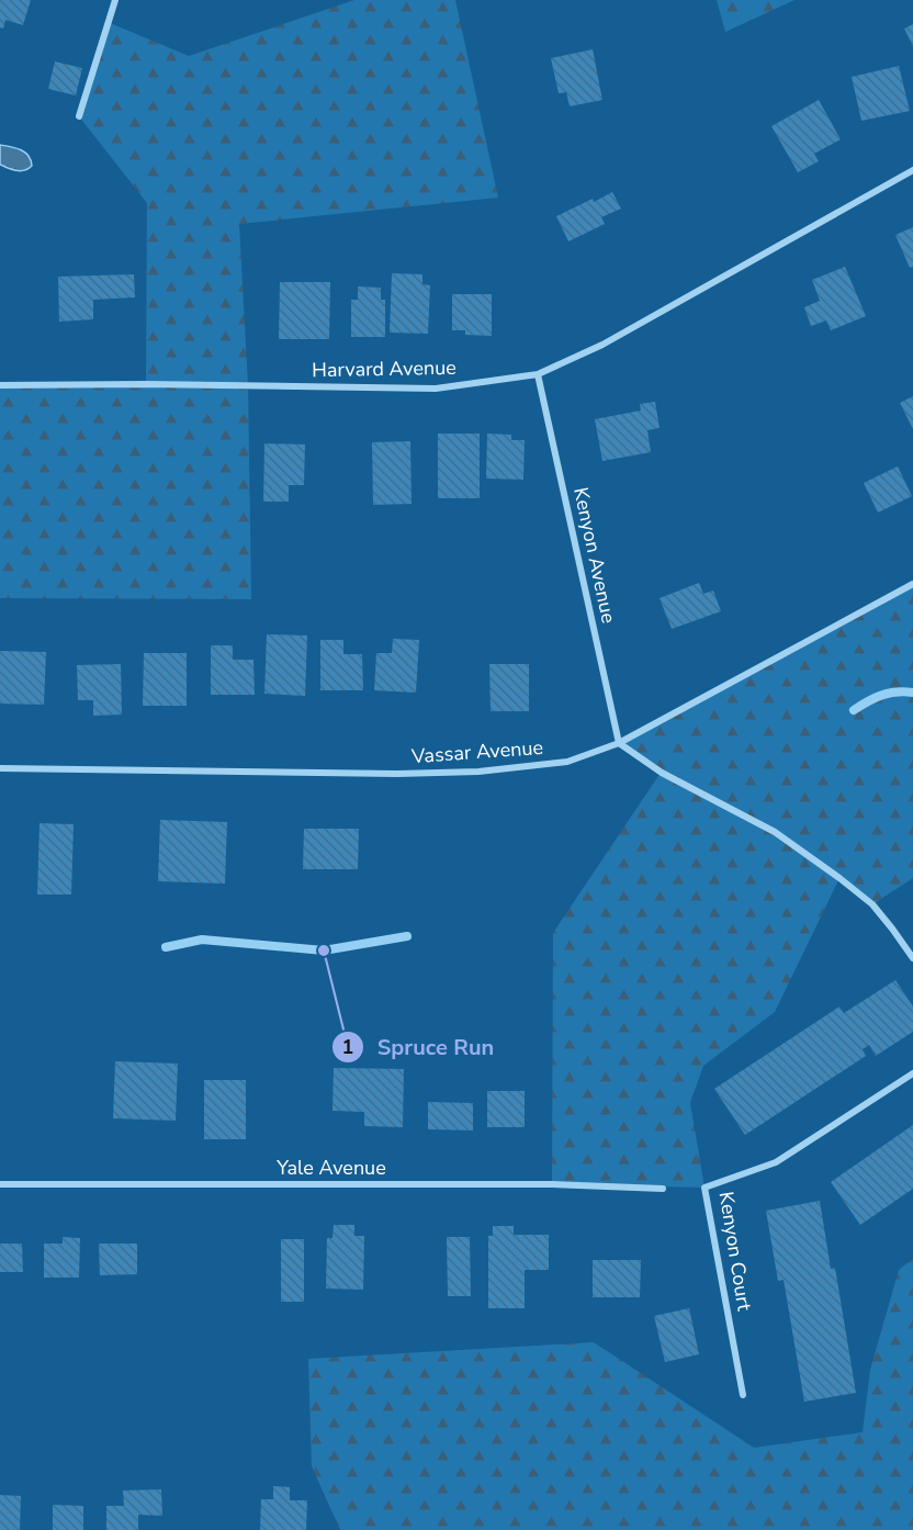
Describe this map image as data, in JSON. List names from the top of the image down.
{
  "streets": {
    "street": [
      "Harvard Avenue",
      "Kenyon Avenue",
      "Vassar Avenue",
      "Yale Avenue",
      "Kenyon Court"
    ]
  },
  "crossings": [
    ["Harvard Avenue", "Kenyon Avenue"],
    ["Kenyon Avenue", "Vassar Avenue"]
  ],
  "places": ["Spruce Run"]
}
